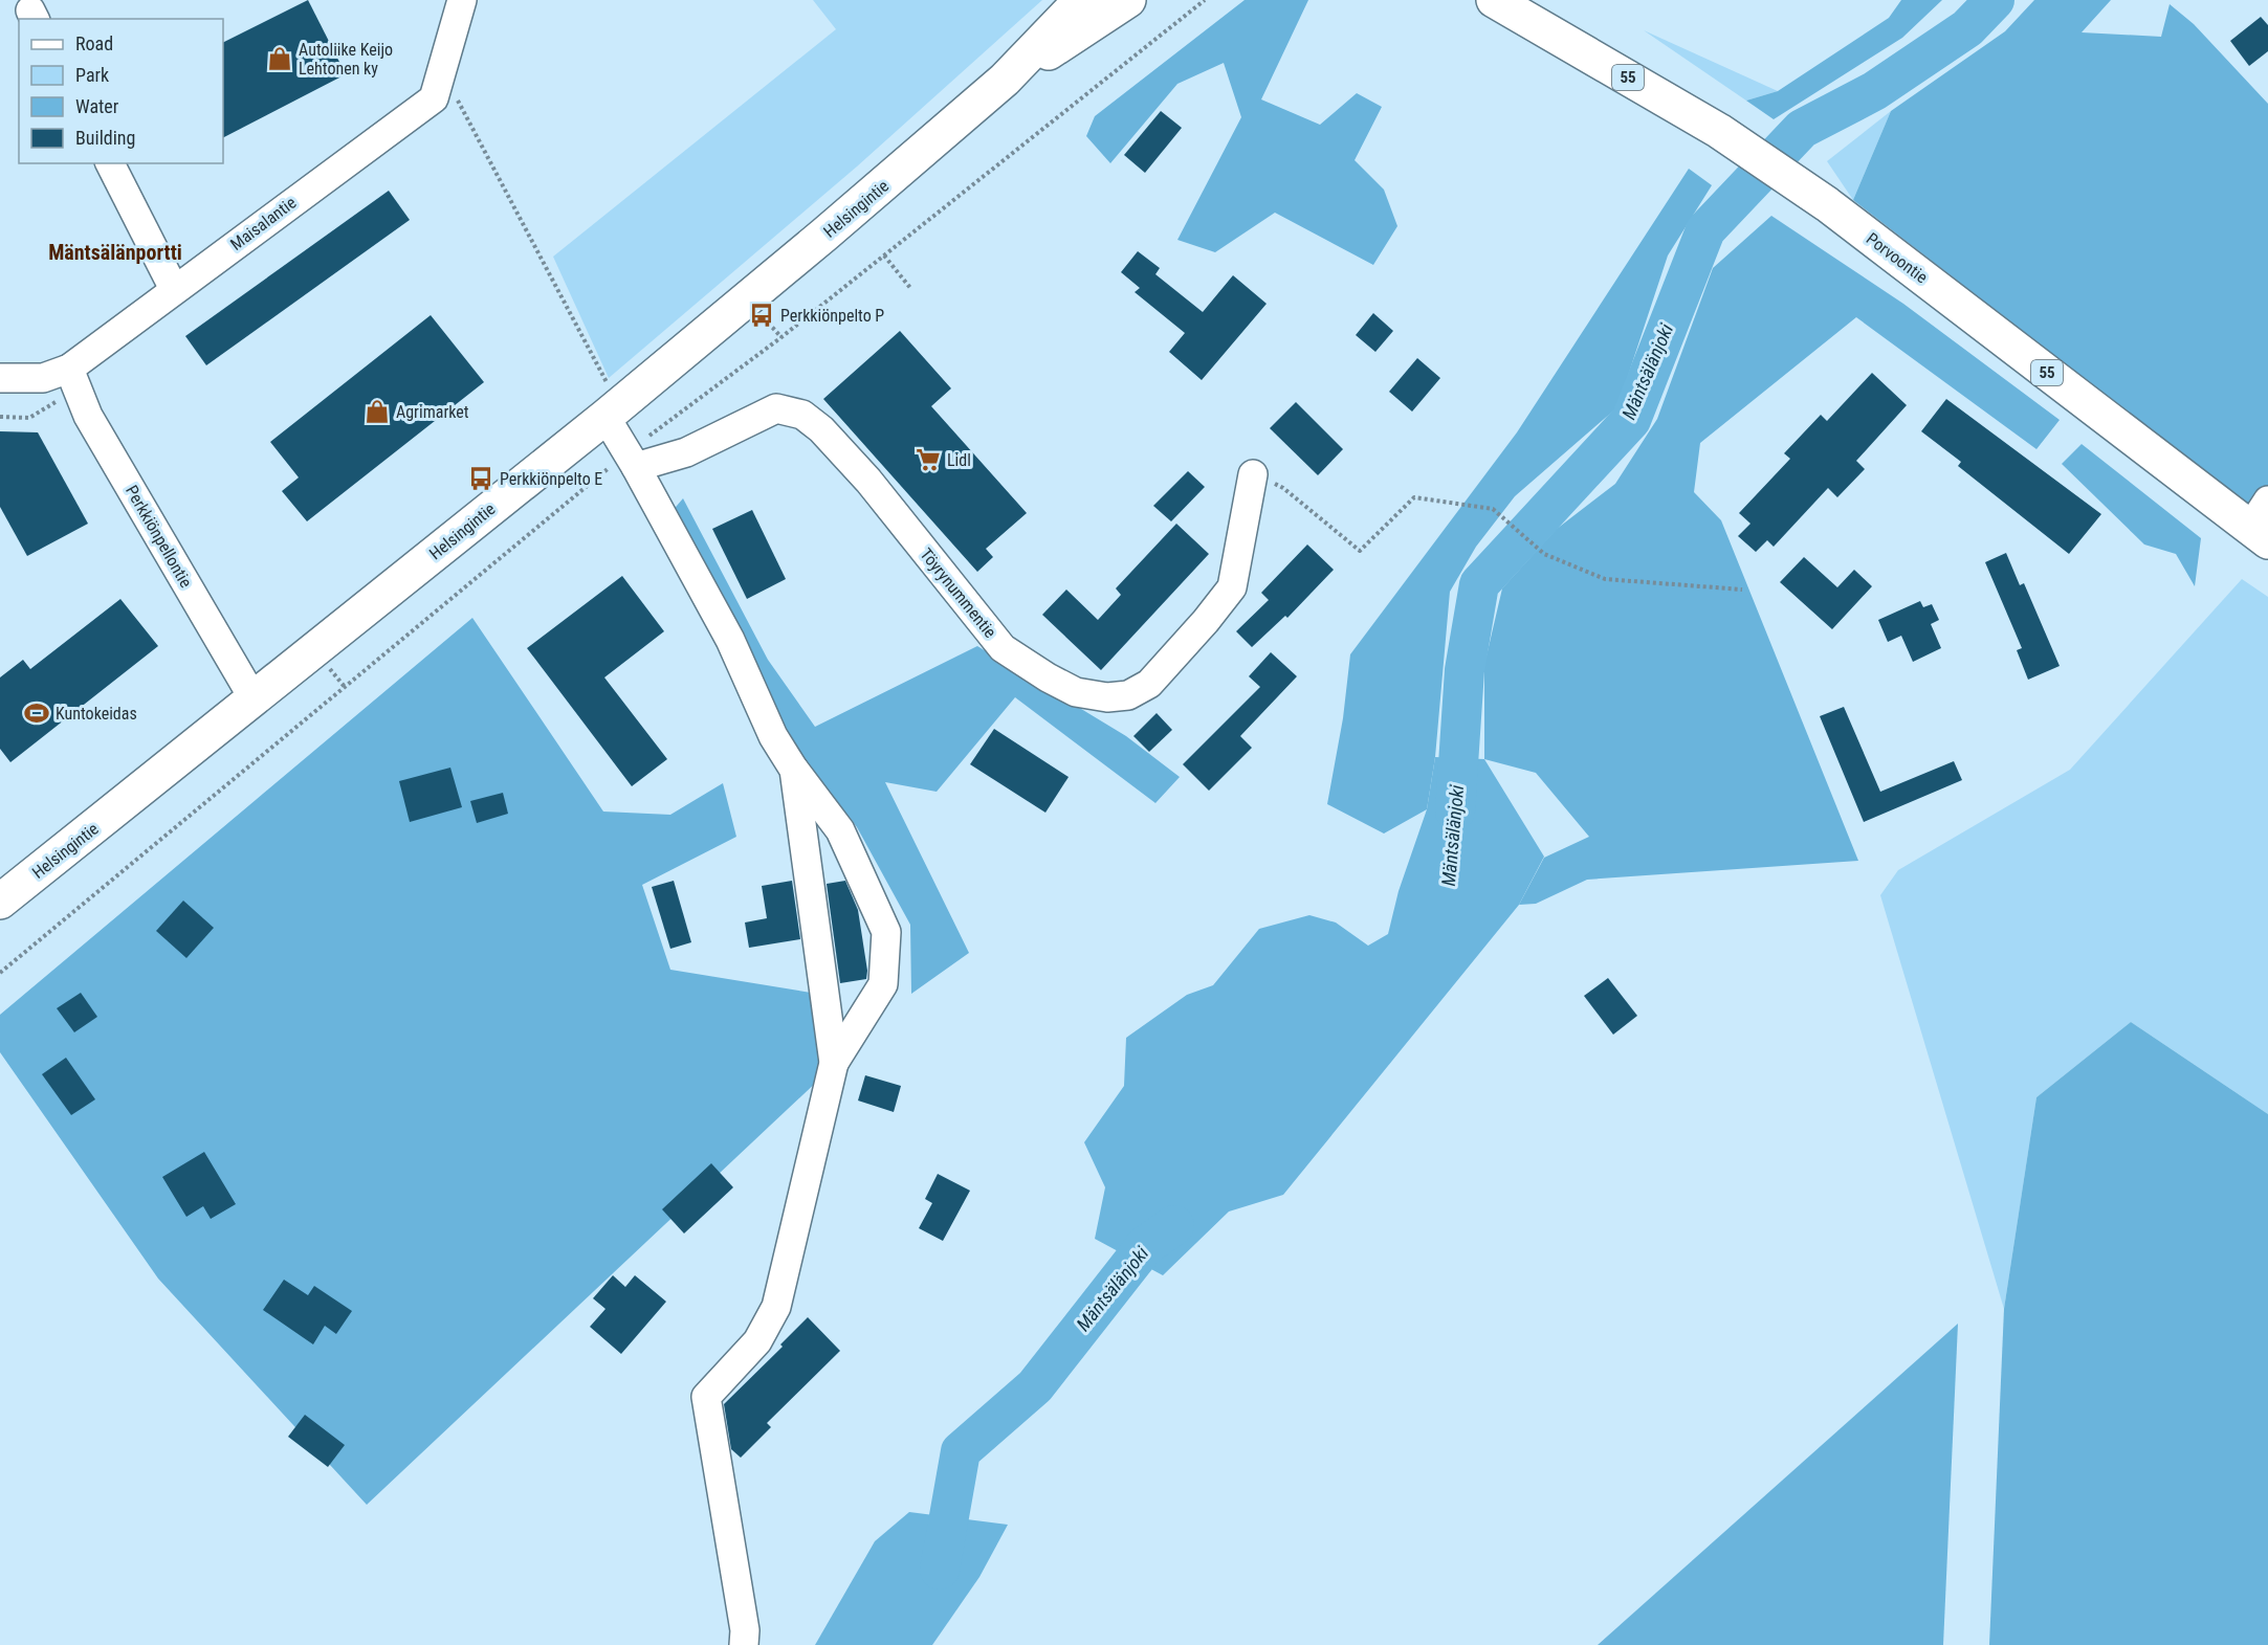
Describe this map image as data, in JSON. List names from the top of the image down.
{
  "streets": {
    "main road": ["55", "Helsingintie", "Porvoontie"],
    "street": ["Maisalantie", "Perkkiönpellontie", "Töyrynummentie"]
  },
  "crossings": [
    ["Helsingintie", "Perkkiönpellontie"],
    ["Maisalantie", "Perkkiönpellontie"]
  ],
  "districts": ["Mäntsälänportti"],
  "water": ["Mäntsälänjoki"],
  "places": {
    "shop": ["Autoliike Keijo Lehtonen ky", "Agrimarket"],
    "bus stop": ["Perkkiönpelto P", "Perkkiönpelto E"],
    "supermarket": ["Lidl"],
    "sports": ["Kuntokeidas"]
  },
  "legend": [
    "Road",
    "Park",
    "Water",
    "Building"
  ]
}
